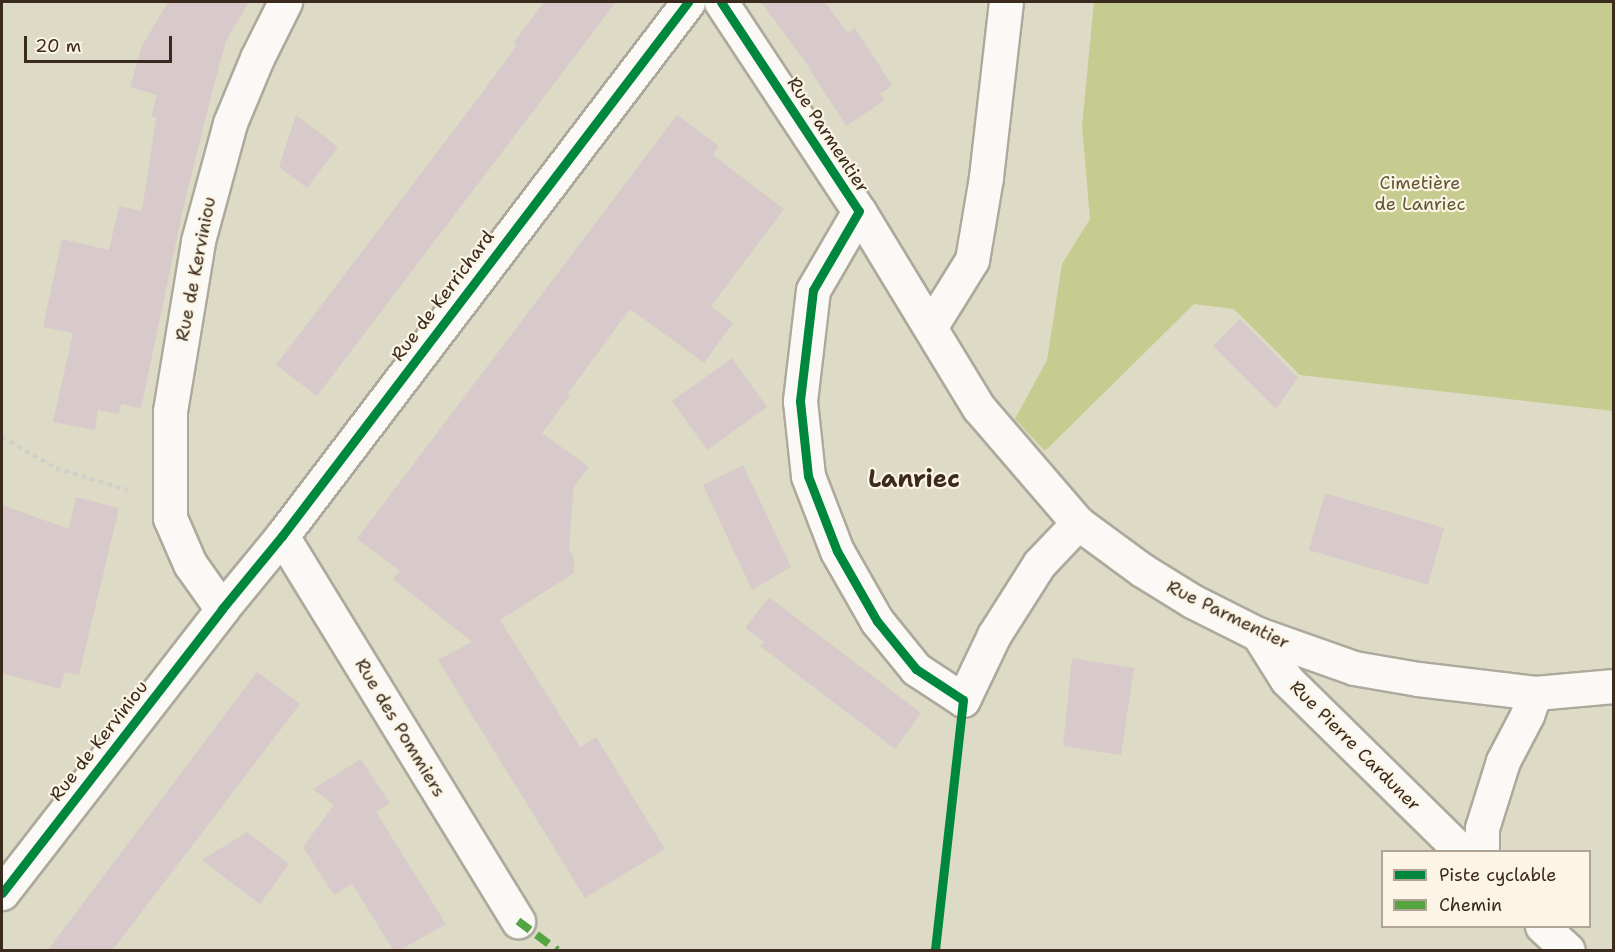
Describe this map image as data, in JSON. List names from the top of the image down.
{
  "streets": {
    "street": [
      "Rue Parmentier",
      "Rue de Kerviniou",
      "Rue de Kerrichard",
      "Rue des Pommiers",
      "Rue Pierre Carduner"
    ]
  },
  "crossings": [
    ["Rue Parmentier", "Rue Pierre Carduner"],
    ["Rue de Kerviniou", "Rue de Kerrichard"],
    ["Rue de Kerrichard", "Rue des Pommiers"]
  ],
  "districts": ["Lanriec"],
  "parks": ["Cimetière de Lanriec"],
  "legend": ["Piste cyclable", "Chemin"],
  "scale_bar": "20 m"
}
